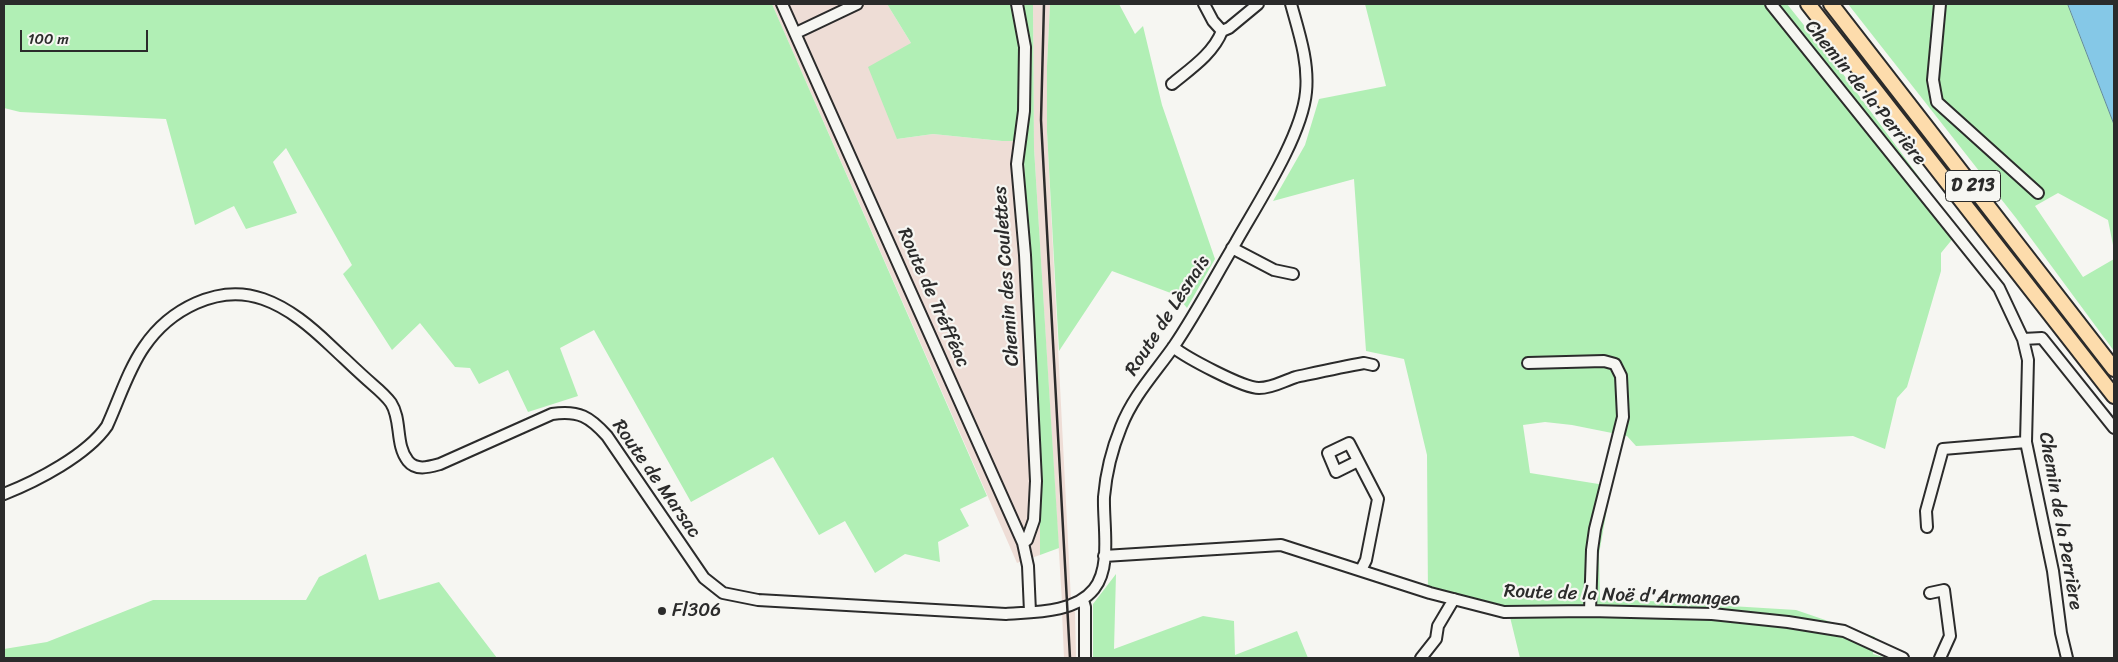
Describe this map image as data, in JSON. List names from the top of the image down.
{
  "streets": {
    "highway": ["D 213"],
    "street": [
      "Chemin de la Perrière",
      "Chemin des Coulettes",
      "Route de Tréfféac",
      "Route de Lèsnais",
      "Route de Marsac",
      "Route de la Noë d'Armangeo"
    ]
  },
  "crossings": [
    ["Chemin des Coulettes", "Route de Tréfféac"],
    ["Route de Tréfféac", "Route de Marsac"],
    ["Route de Lèsnais", "Route de la Noë d'Armangeo"]
  ],
  "places": ["Fl306"],
  "scale_bar": "100 m"
}
